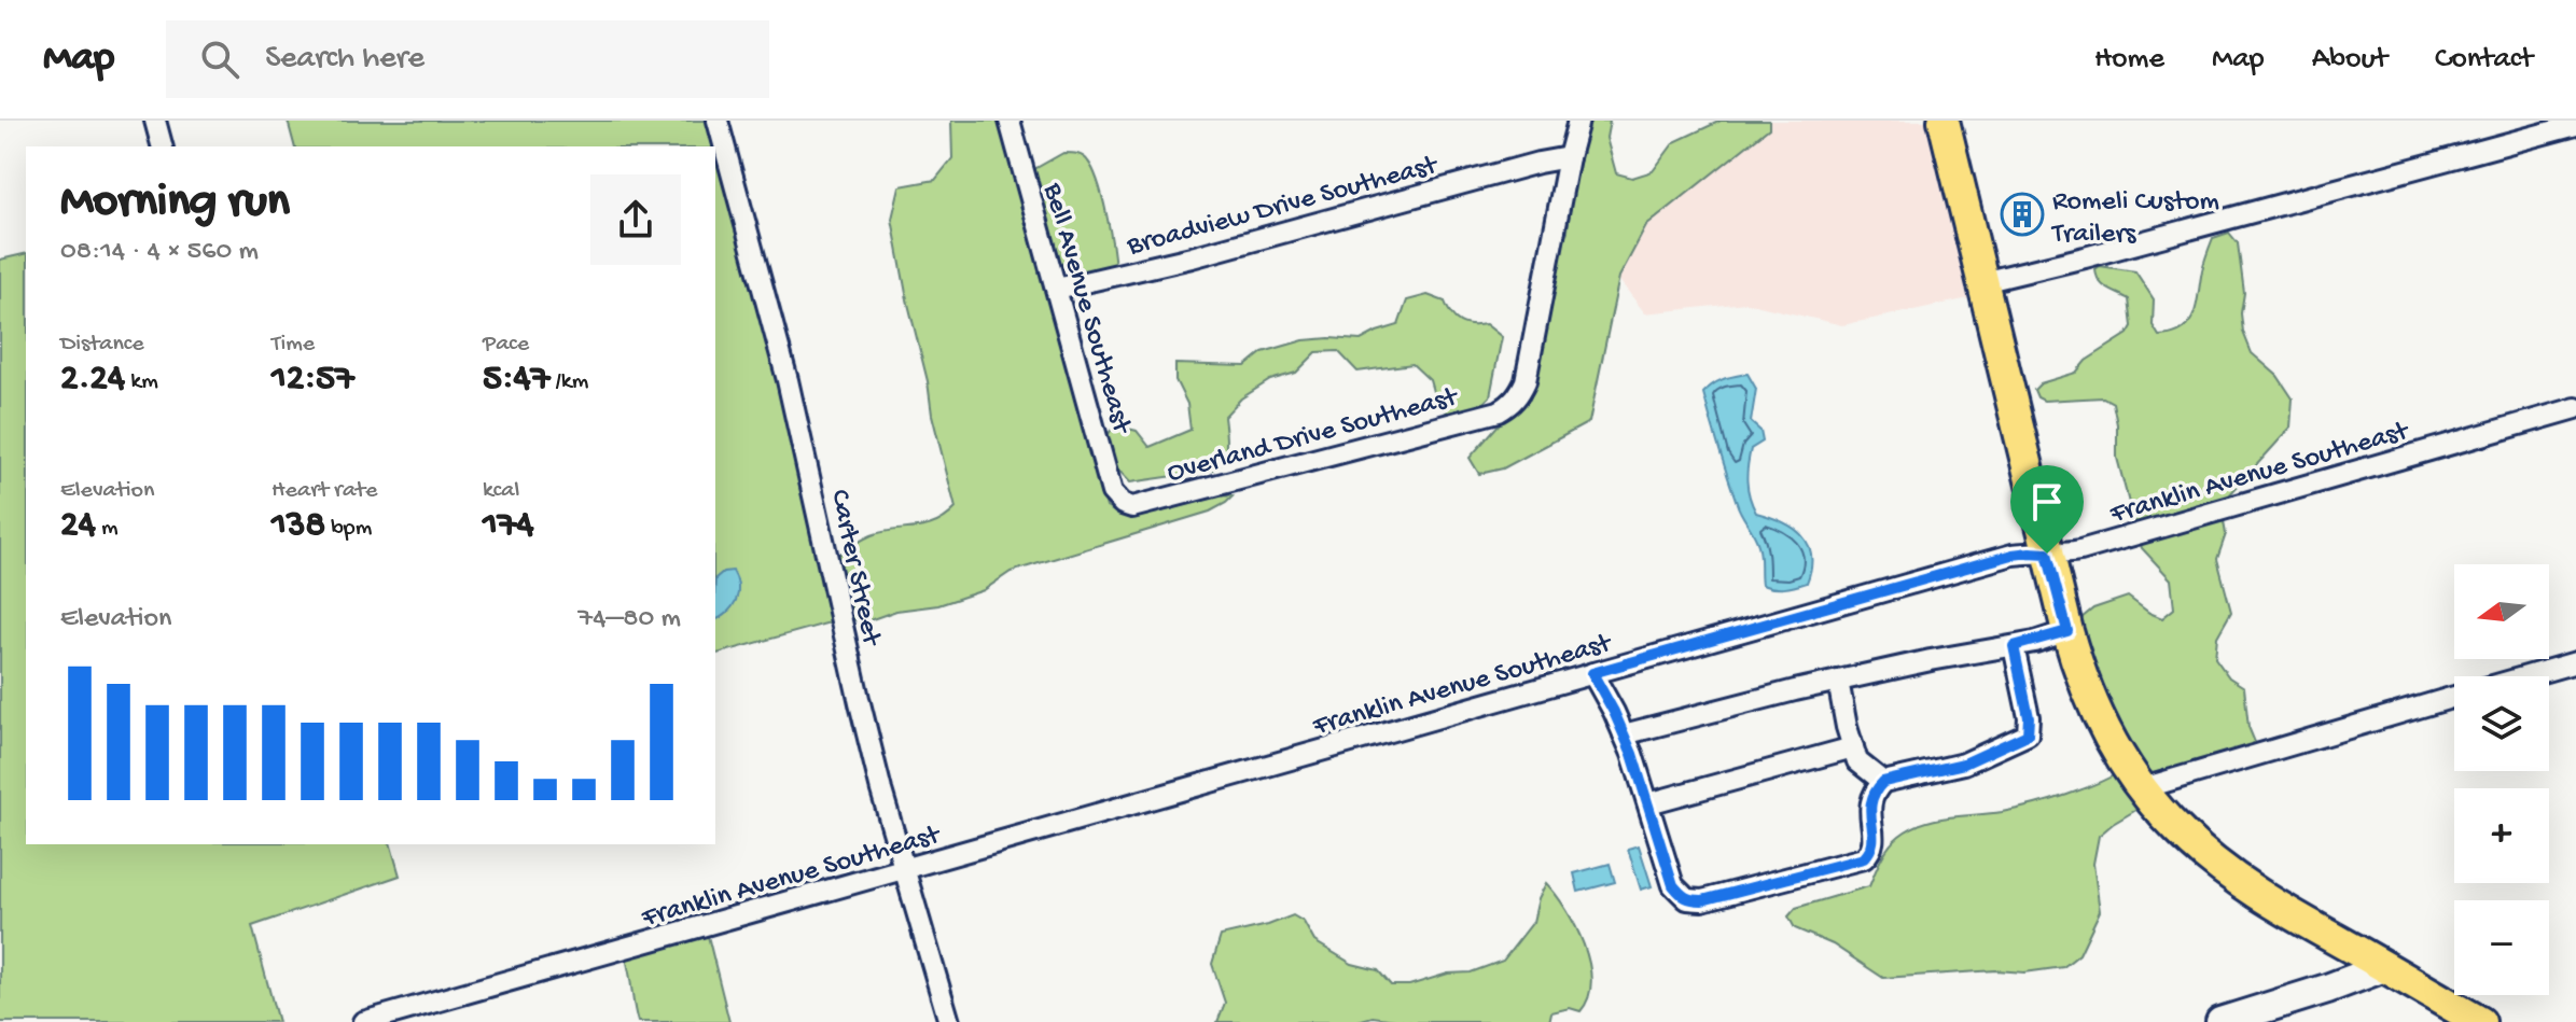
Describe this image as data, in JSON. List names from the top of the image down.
{
  "streets": {
    "street": [
      "Broadview Drive Southeast",
      "Bell Avenue Southeast",
      "Overland Drive Southeast",
      "Franklin Avenue Southeast",
      "Carter Street"
    ]
  },
  "crossings": [
    ["Broadview Drive Southeast", "Bell Avenue Southeast"],
    ["Broadview Drive Southeast", "Overland Drive Southeast"],
    ["Bell Avenue Southeast", "Overland Drive Southeast"],
    ["Franklin Avenue Southeast", "Carter Street"]
  ],
  "places": {
    "building": ["Romeli Custom Trailers"]
  },
  "north": "left",
  "page": {
    "header": "Map",
    "search": "Search here",
    "nav": [
      "Home",
      "Map",
      "About",
      "Contact"
    ],
    "heading": ["Morning run", "08:14 · 4 × 560 m"],
    "stats": [
      ["Distance", "2.24 km"],
      ["Time", "12:57"],
      ["Pace", "5:47 /km"],
      ["Elevation", "24 m"],
      ["Heart rate", "138 bpm"],
      ["kcal", "174"]
    ],
    "map_buttons": ["+", "−"],
    "chart": ["Elevation", "74–80 m"]
  }
}
